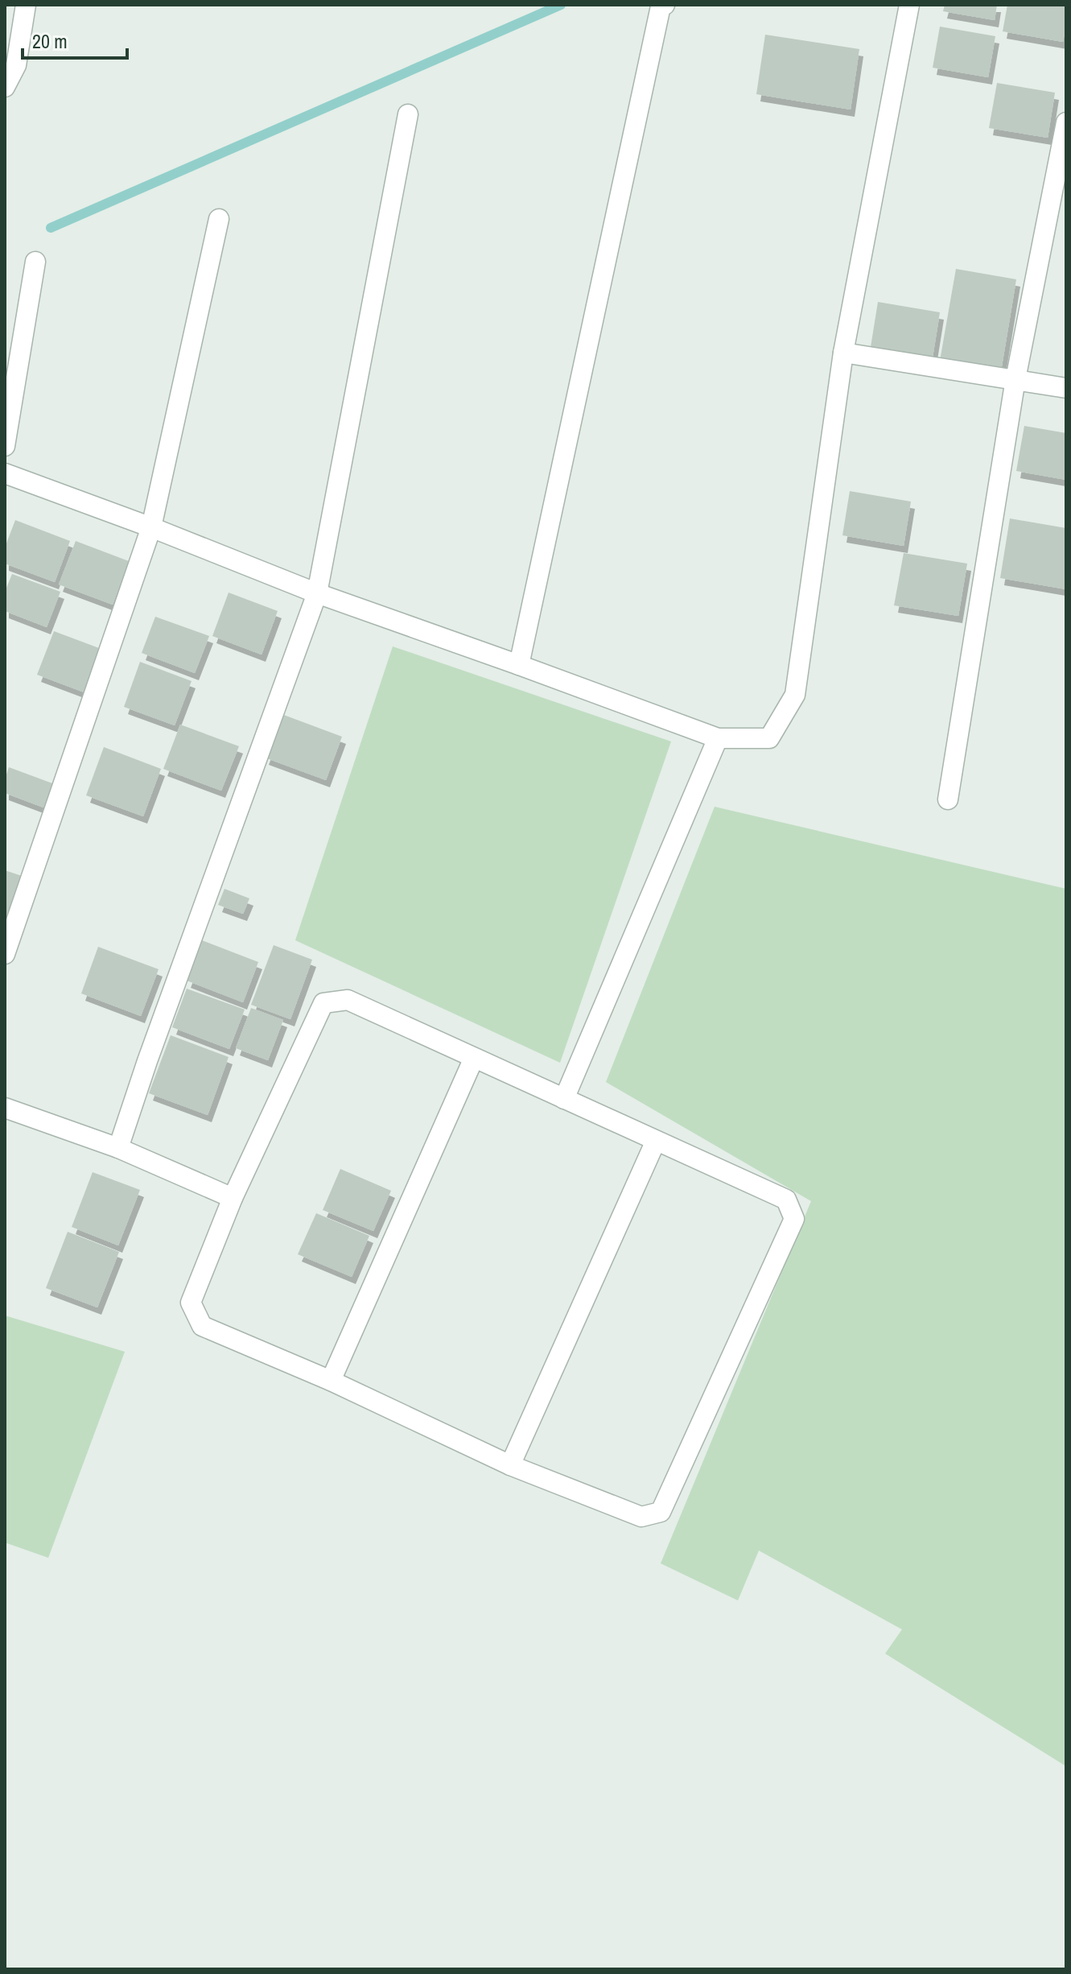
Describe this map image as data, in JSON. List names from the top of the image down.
{
  "scale_bar": "20 m"
}
